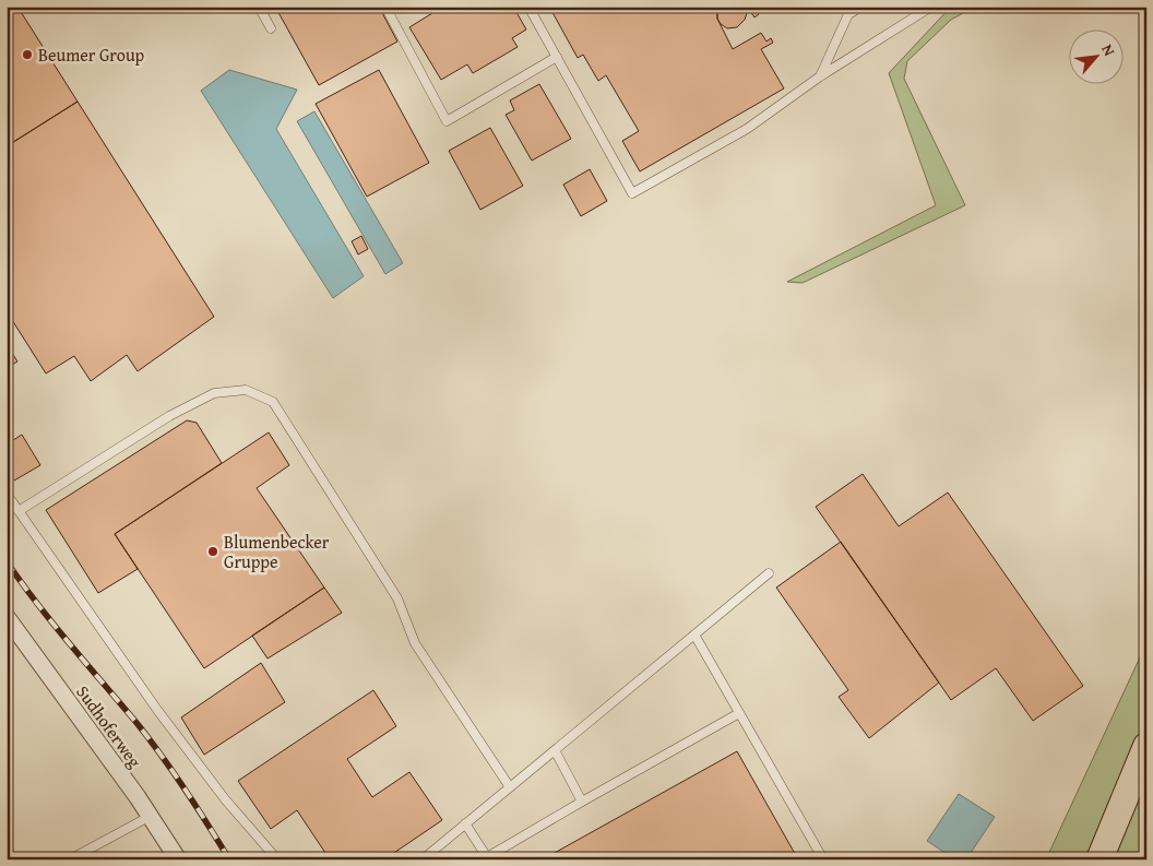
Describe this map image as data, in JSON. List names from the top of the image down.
{
  "streets": {
    "street": ["Sudhoferweg"]
  },
  "places": ["Beumer Group", "Blumenbecker Gruppe"],
  "north": "top right"
}
